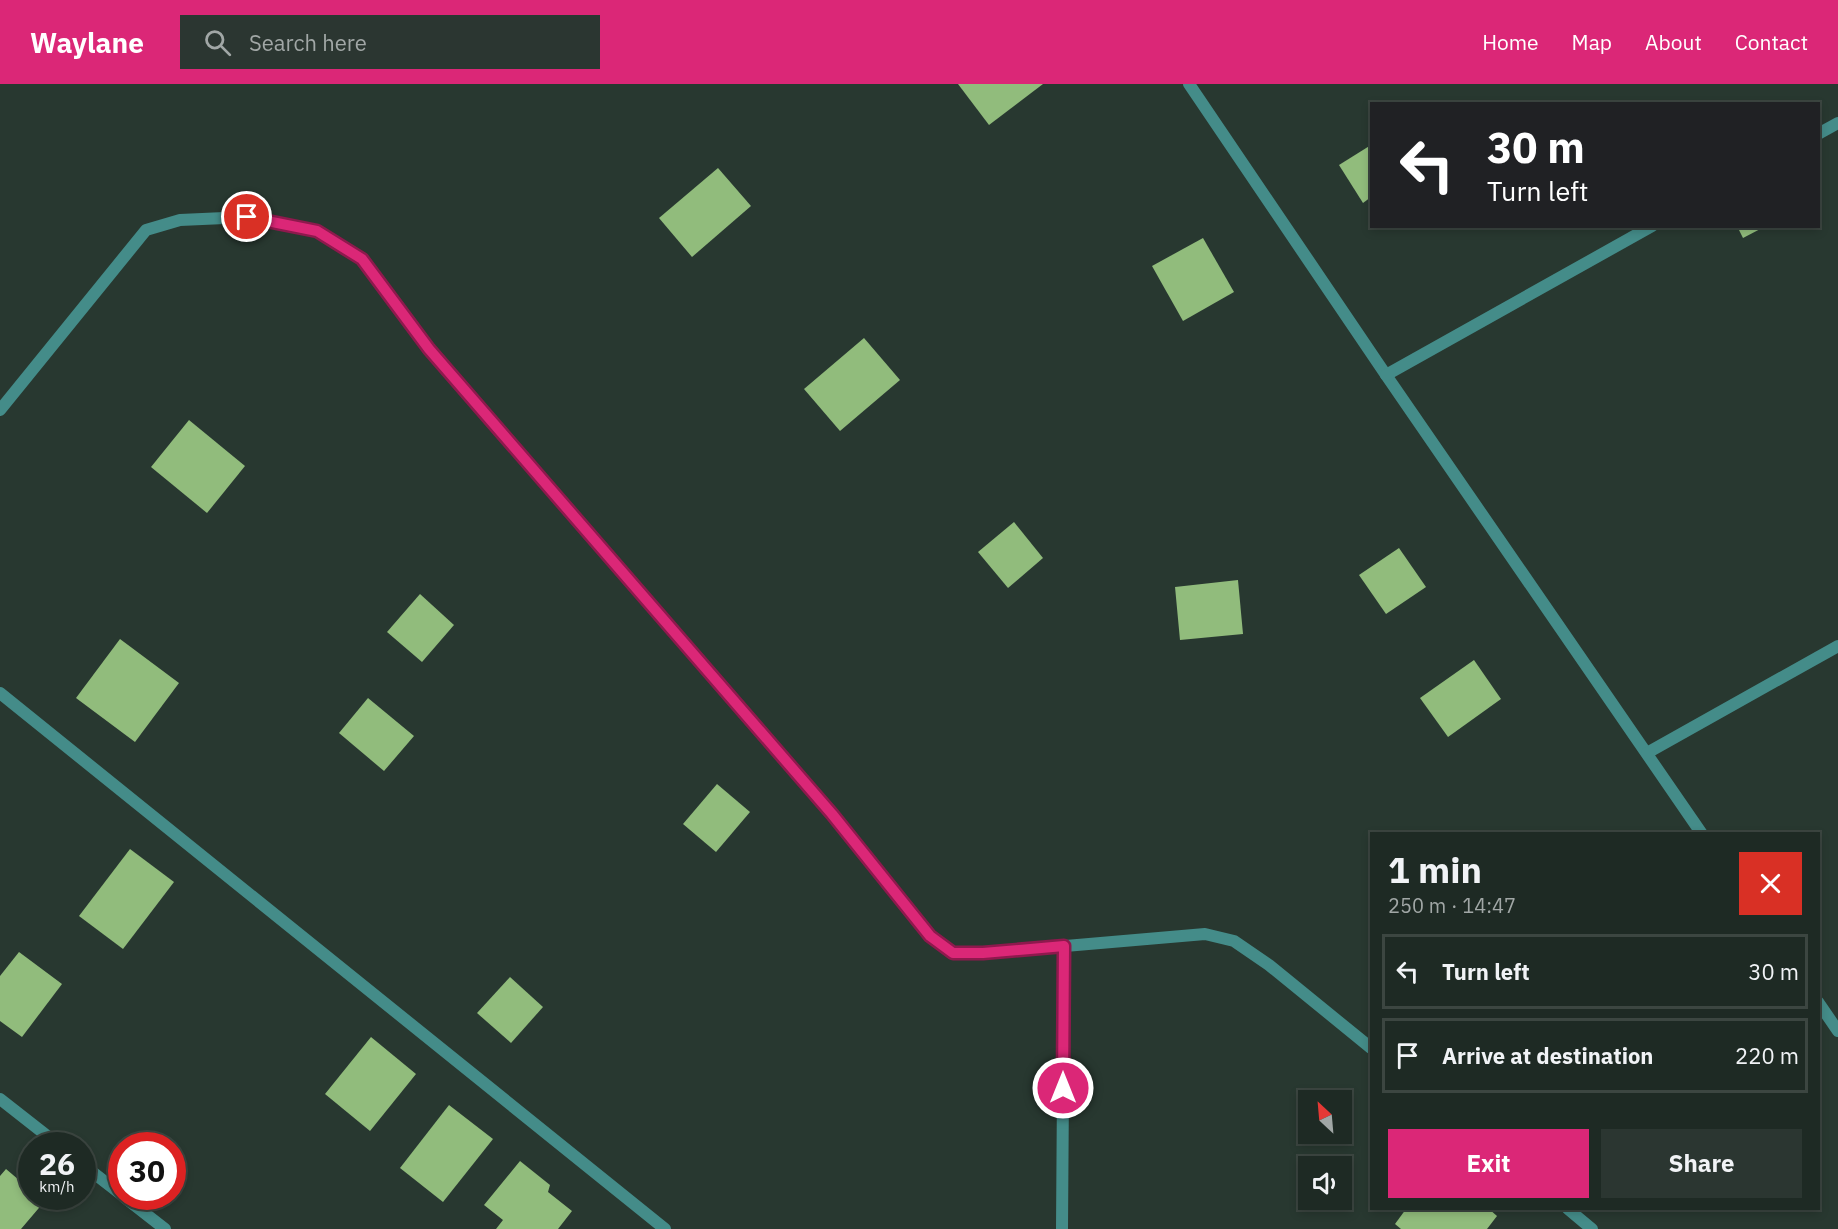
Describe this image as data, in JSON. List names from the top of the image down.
{
  "north": "top left",
  "page": {
    "header": "Waylane",
    "search": "Search here",
    "nav": [
      "Home",
      "Map",
      "About",
      "Contact"
    ],
    "turn": ["30 m", "Turn left"],
    "heading": ["1 min", "250 m · 14:47"],
    "list": [
      {
        "name": "Turn left",
        "value": "30 m"
      },
      {
        "name": "Arrive at destination",
        "value": "220 m"
      }
    ],
    "buttons": ["Exit", "Share"],
    "speed": "26 km/h",
    "limit": "30"
  }
}
